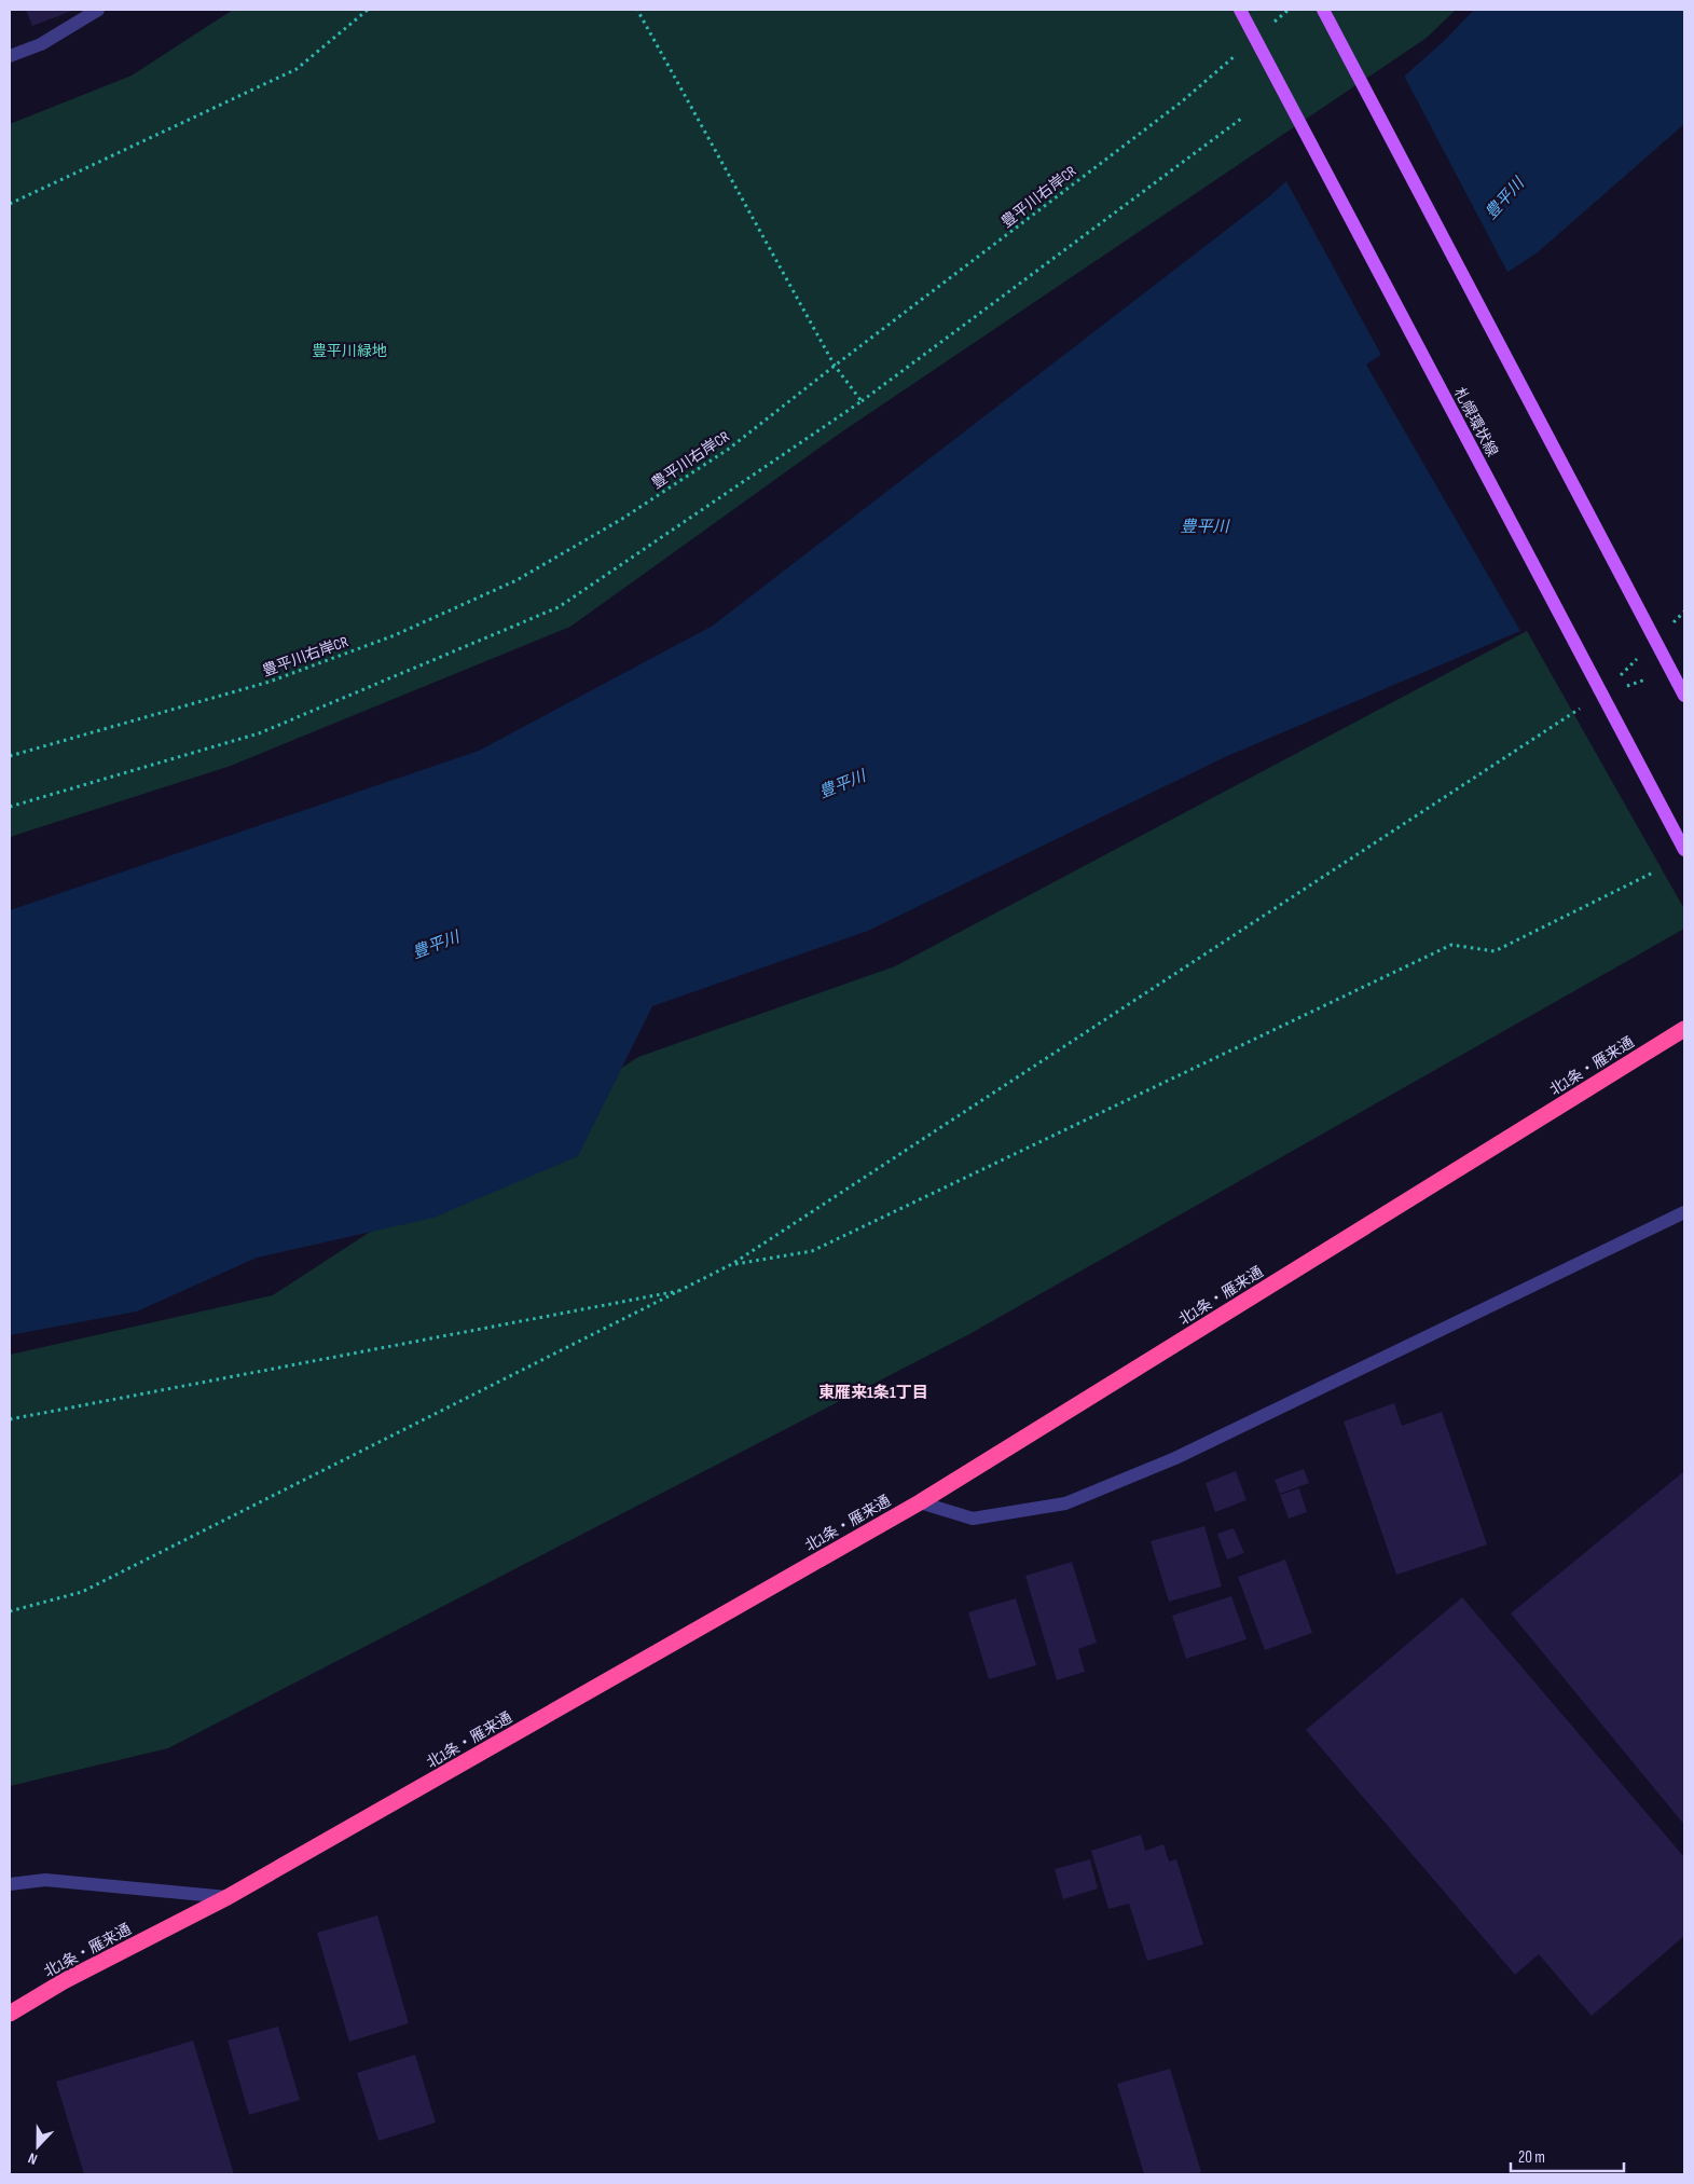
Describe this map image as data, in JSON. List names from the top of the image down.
{
  "streets": {
    "highway": ["北1条・雁来通"],
    "main road": ["札幌環状線"],
    "path": ["豊平川右岸CR"]
  },
  "districts": ["東雁来1条1丁目"],
  "water": ["豊平川"],
  "parks": ["豊平川緑地"],
  "scale_bar": "20 m",
  "north": "bottom"
}
